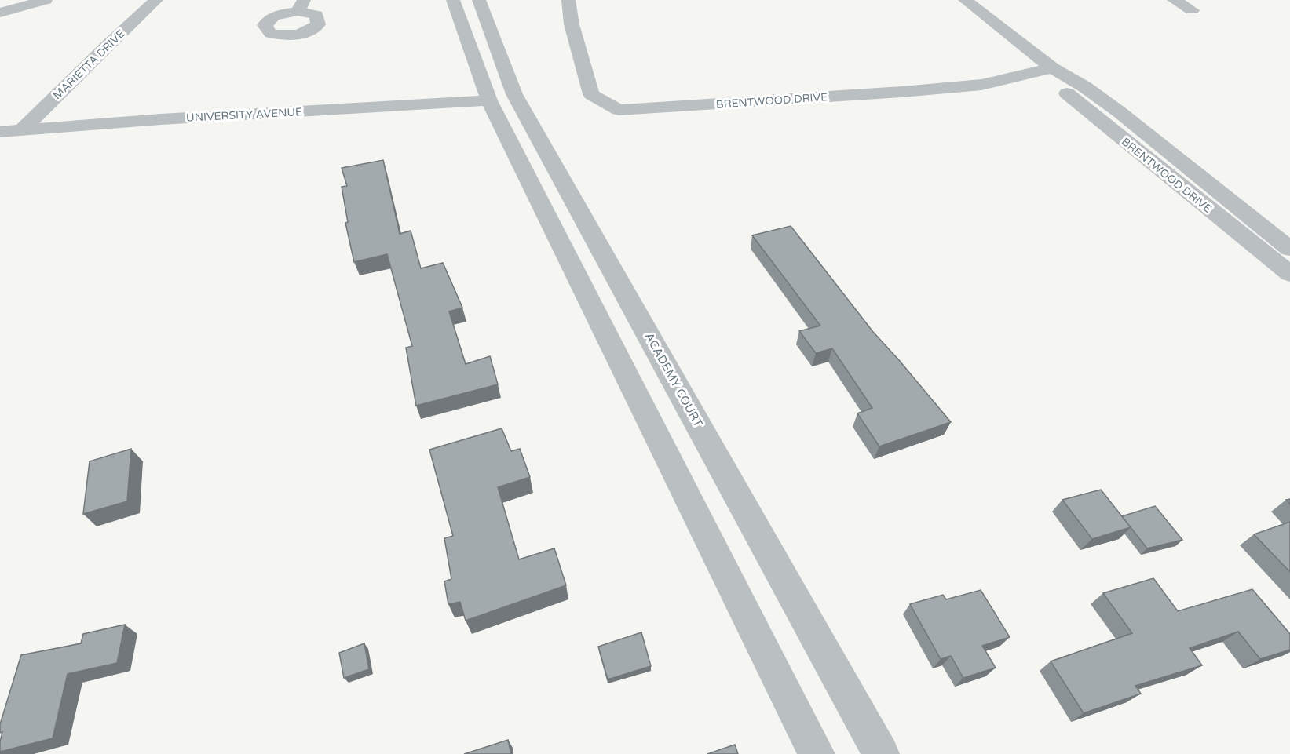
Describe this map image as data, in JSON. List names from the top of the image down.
{
  "streets": {
    "street": [
      "MARIETTA DRIVE",
      "BRENTWOOD DRIVE",
      "UNIVERSITY AVENUE",
      "ACADEMY COURT"
    ]
  },
  "crossings": [
    ["MARIETTA DRIVE", "UNIVERSITY AVENUE"]
  ]
}
